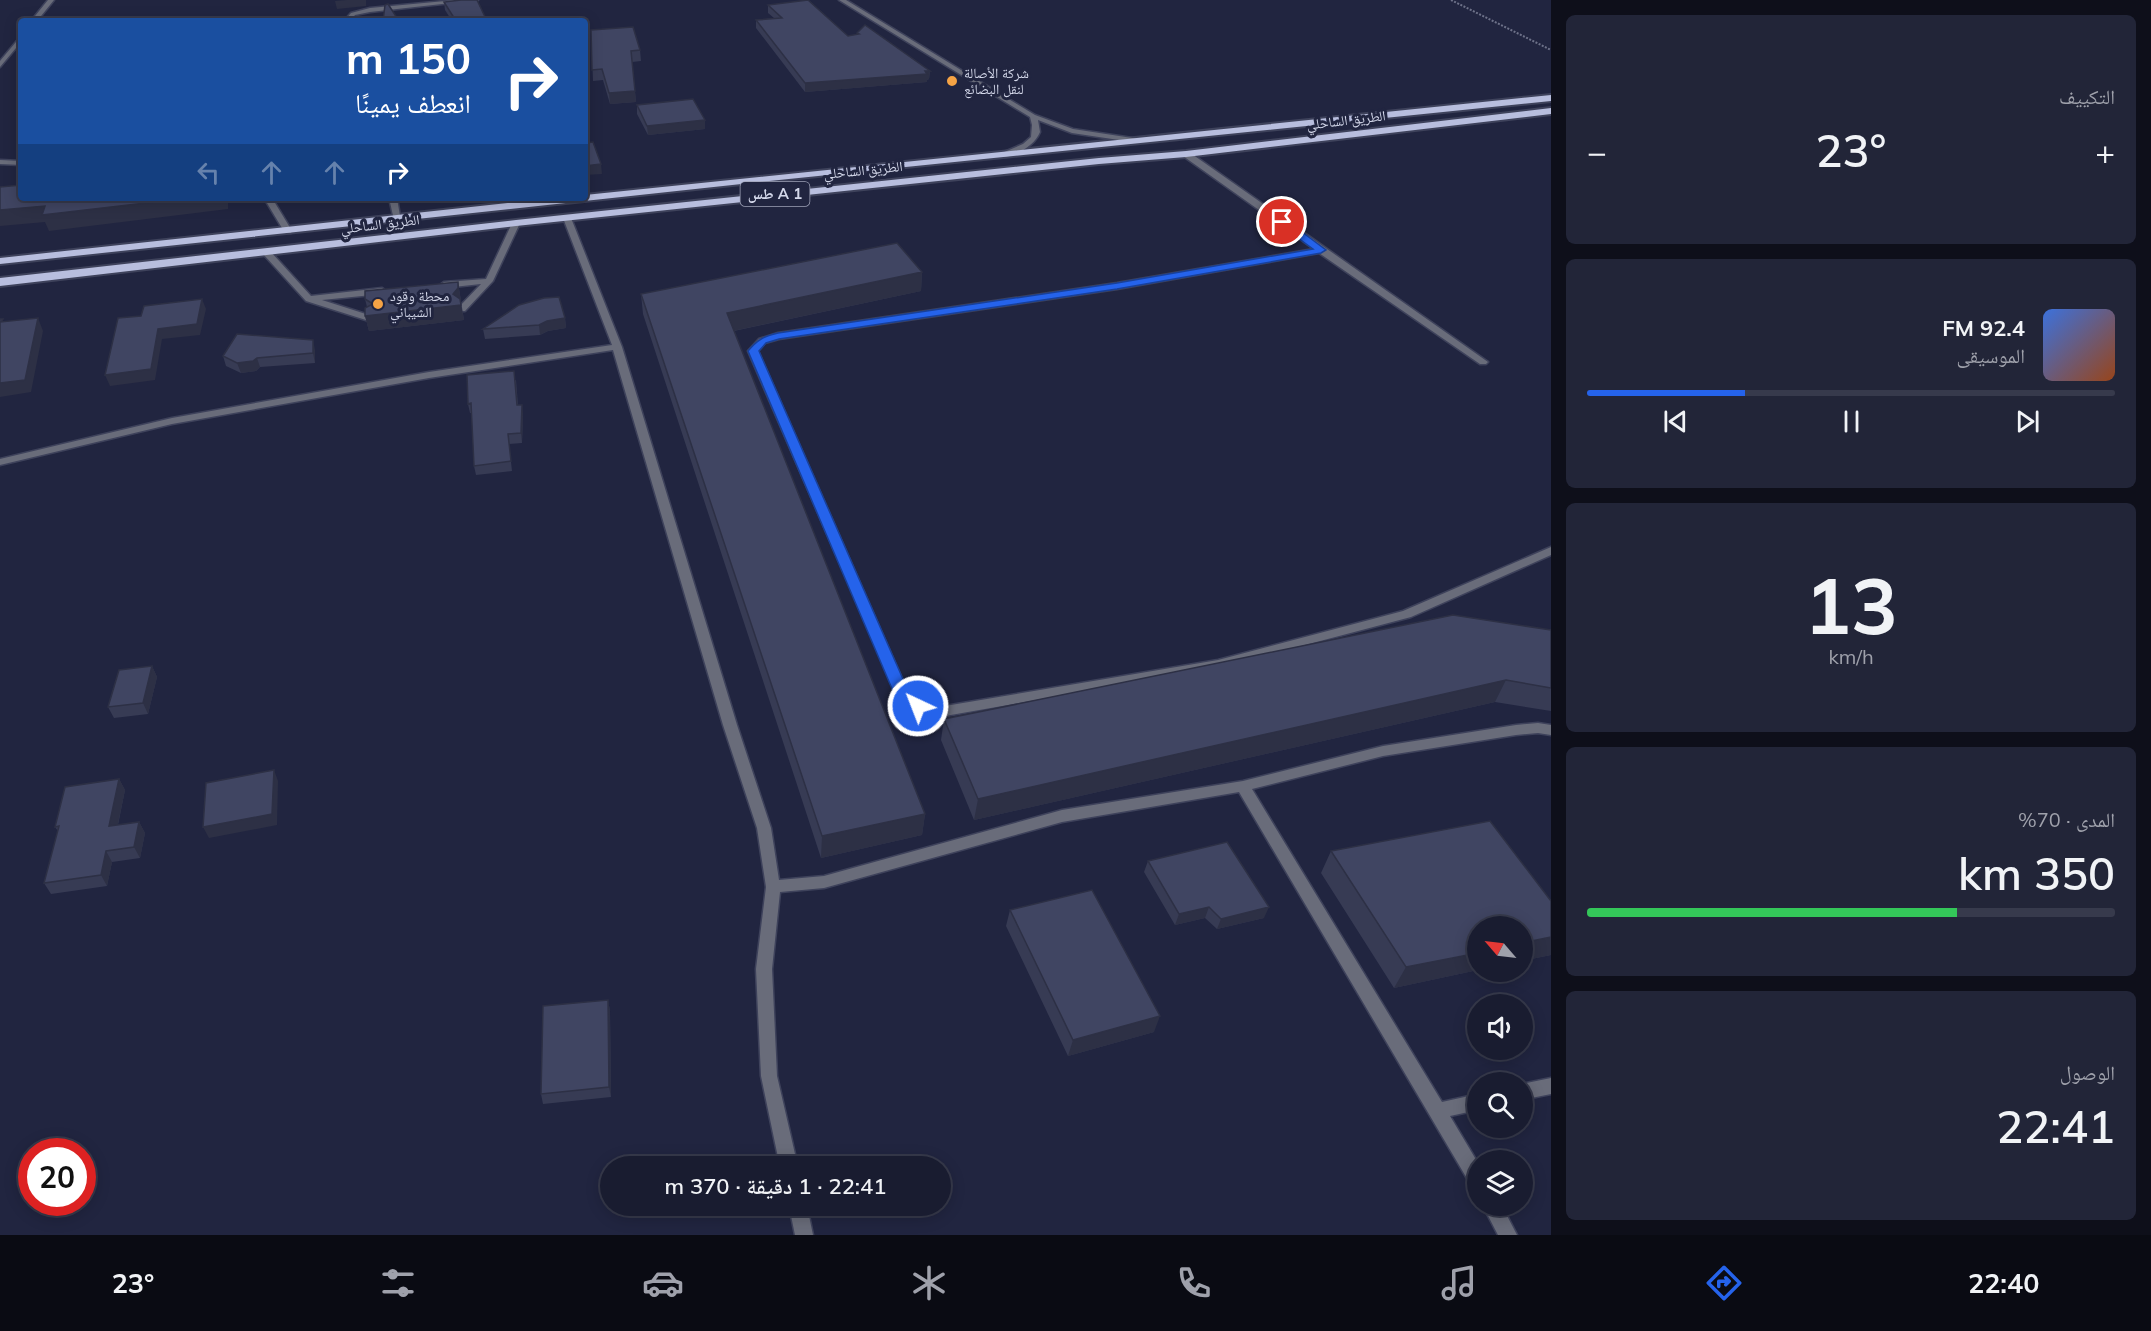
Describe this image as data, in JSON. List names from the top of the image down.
{
  "streets": {
    "highway": ["الطريق الساحلي", "طس A 1"]
  },
  "places": ["شركة الأصالة لنقل البضائع", "محطة وقود الشيباني"],
  "north": "top left",
  "page": {
    "tile": [
      "التكييف",
      ["13", "km/h"],
      ["المدى · 70%", "350 km"],
      ["الوصول", "22:41"]
    ],
    "turn": ["150 m", "انعطف يمينًا"],
    "heat": ["−", "23°", "+"],
    "song": ["92.4 FM", "الموسيقى"],
    "limit": "20",
    "trip": "22:41 · 1 دقيقة · 370 m",
    "tabs": ["22:40", "23°"]
  }
}
